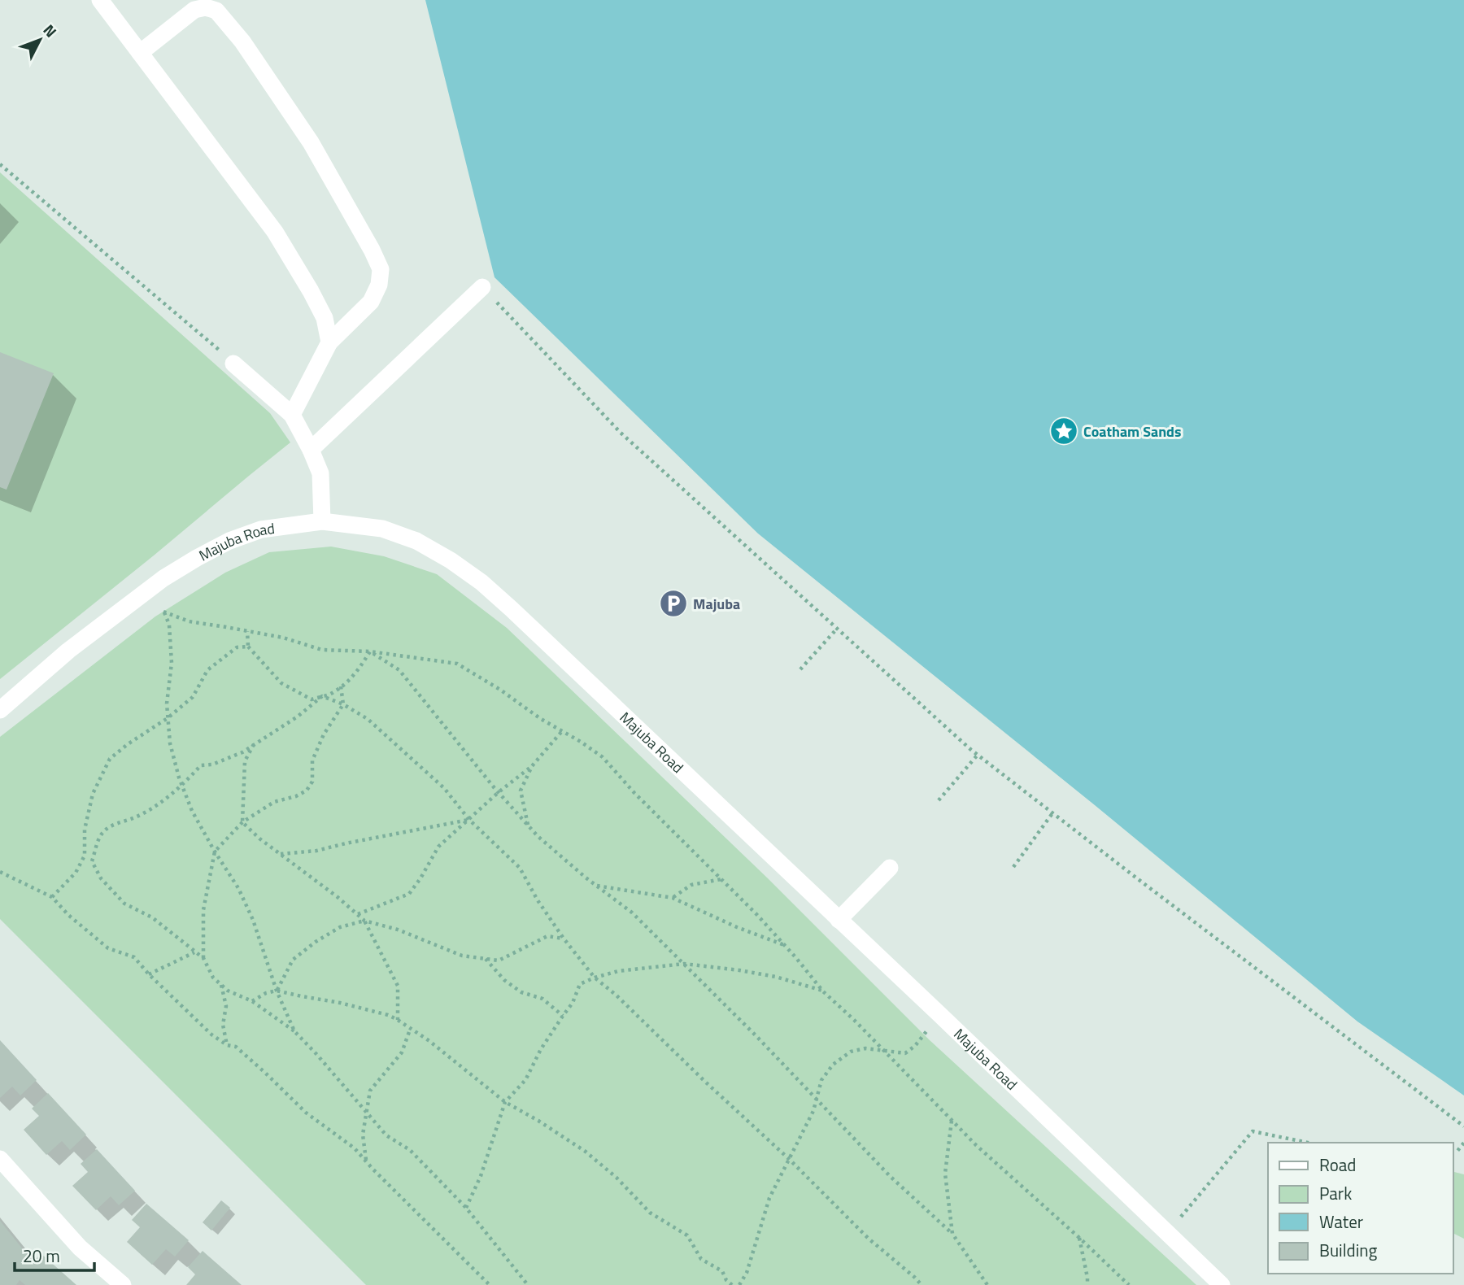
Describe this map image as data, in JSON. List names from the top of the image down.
{
  "streets": {
    "street": ["Majuba Road"]
  },
  "places": {
    "place": ["Coatham Sands"],
    "parking": ["Majuba"]
  },
  "legend": [
    "Road",
    "Park",
    "Water",
    "Building"
  ],
  "scale_bar": "20 m",
  "north": "top right"
}
